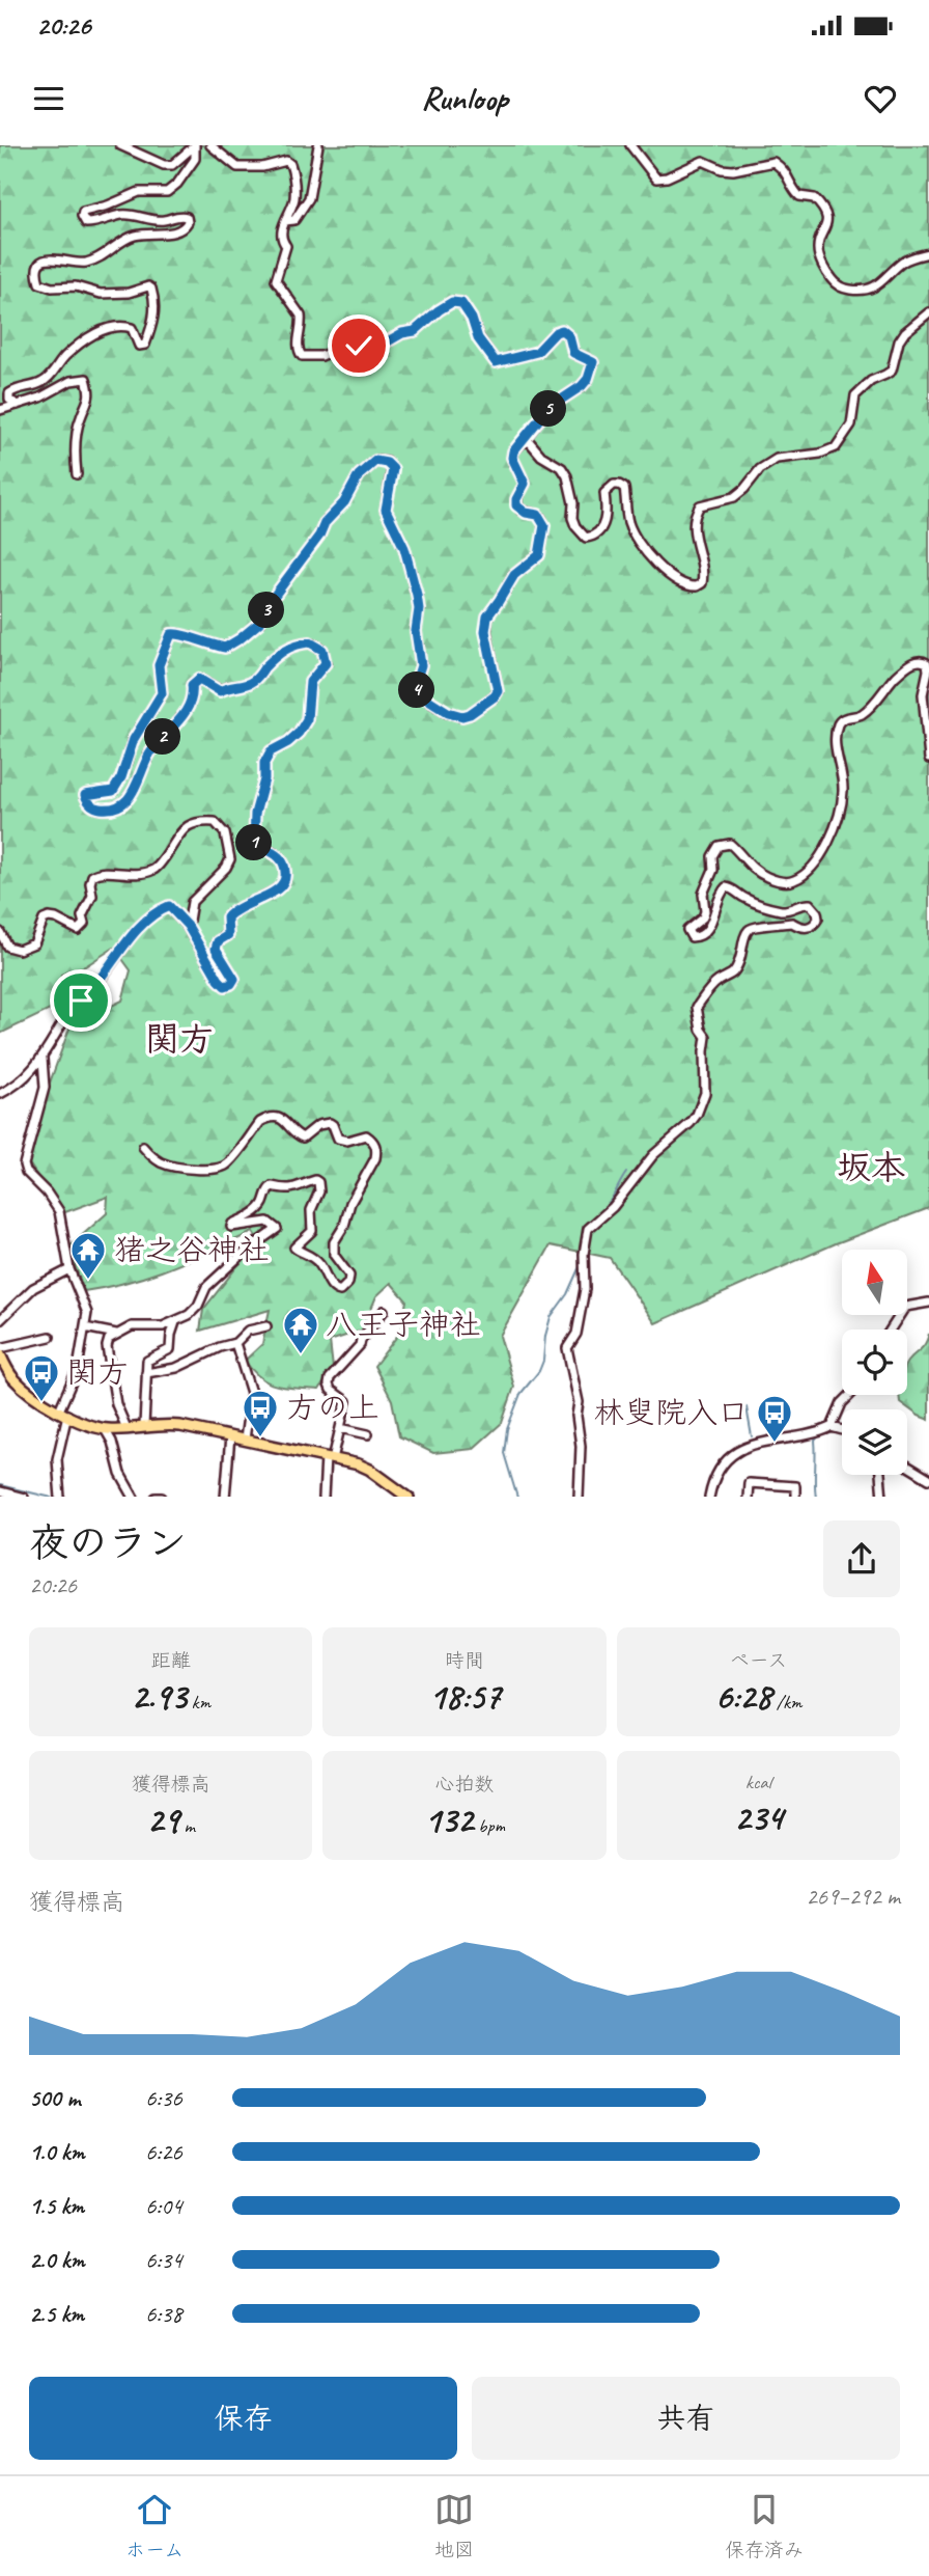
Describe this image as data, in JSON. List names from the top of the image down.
{
  "districts": ["関方", "坂本"],
  "places": {
    "temple": ["猪之谷神社", "八王子神社"],
    "bus stop": ["関方", "方の上", "林叟院入口"]
  },
  "north": "top",
  "page": {
    "status": "20:26",
    "header": "Runloop",
    "pins": [
      "5",
      "3",
      "4",
      "2",
      "1"
    ],
    "heading": ["夜のラン", "20:26"],
    "stats": [
      ["距離", "2.93 km"],
      ["時間", "18:57"],
      ["ペース", "6:28 /km"],
      ["獲得標高", "29 m"],
      ["心拍数", "132 bpm"],
      ["kcal", "234"]
    ],
    "chart": ["獲得標高", "269–292 m"],
    "list": [
      {
        "name": "500 m",
        "note": "6:36"
      },
      {
        "name": "1.0 km",
        "note": "6:26"
      },
      {
        "name": "1.5 km",
        "note": "6:04"
      },
      {
        "name": "2.0 km",
        "note": "6:34"
      },
      {
        "name": "2.5 km",
        "note": "6:38"
      }
    ],
    "buttons": ["保存", "共有"],
    "tabs": ["ホーム", "地図", "保存済み"]
  }
}
